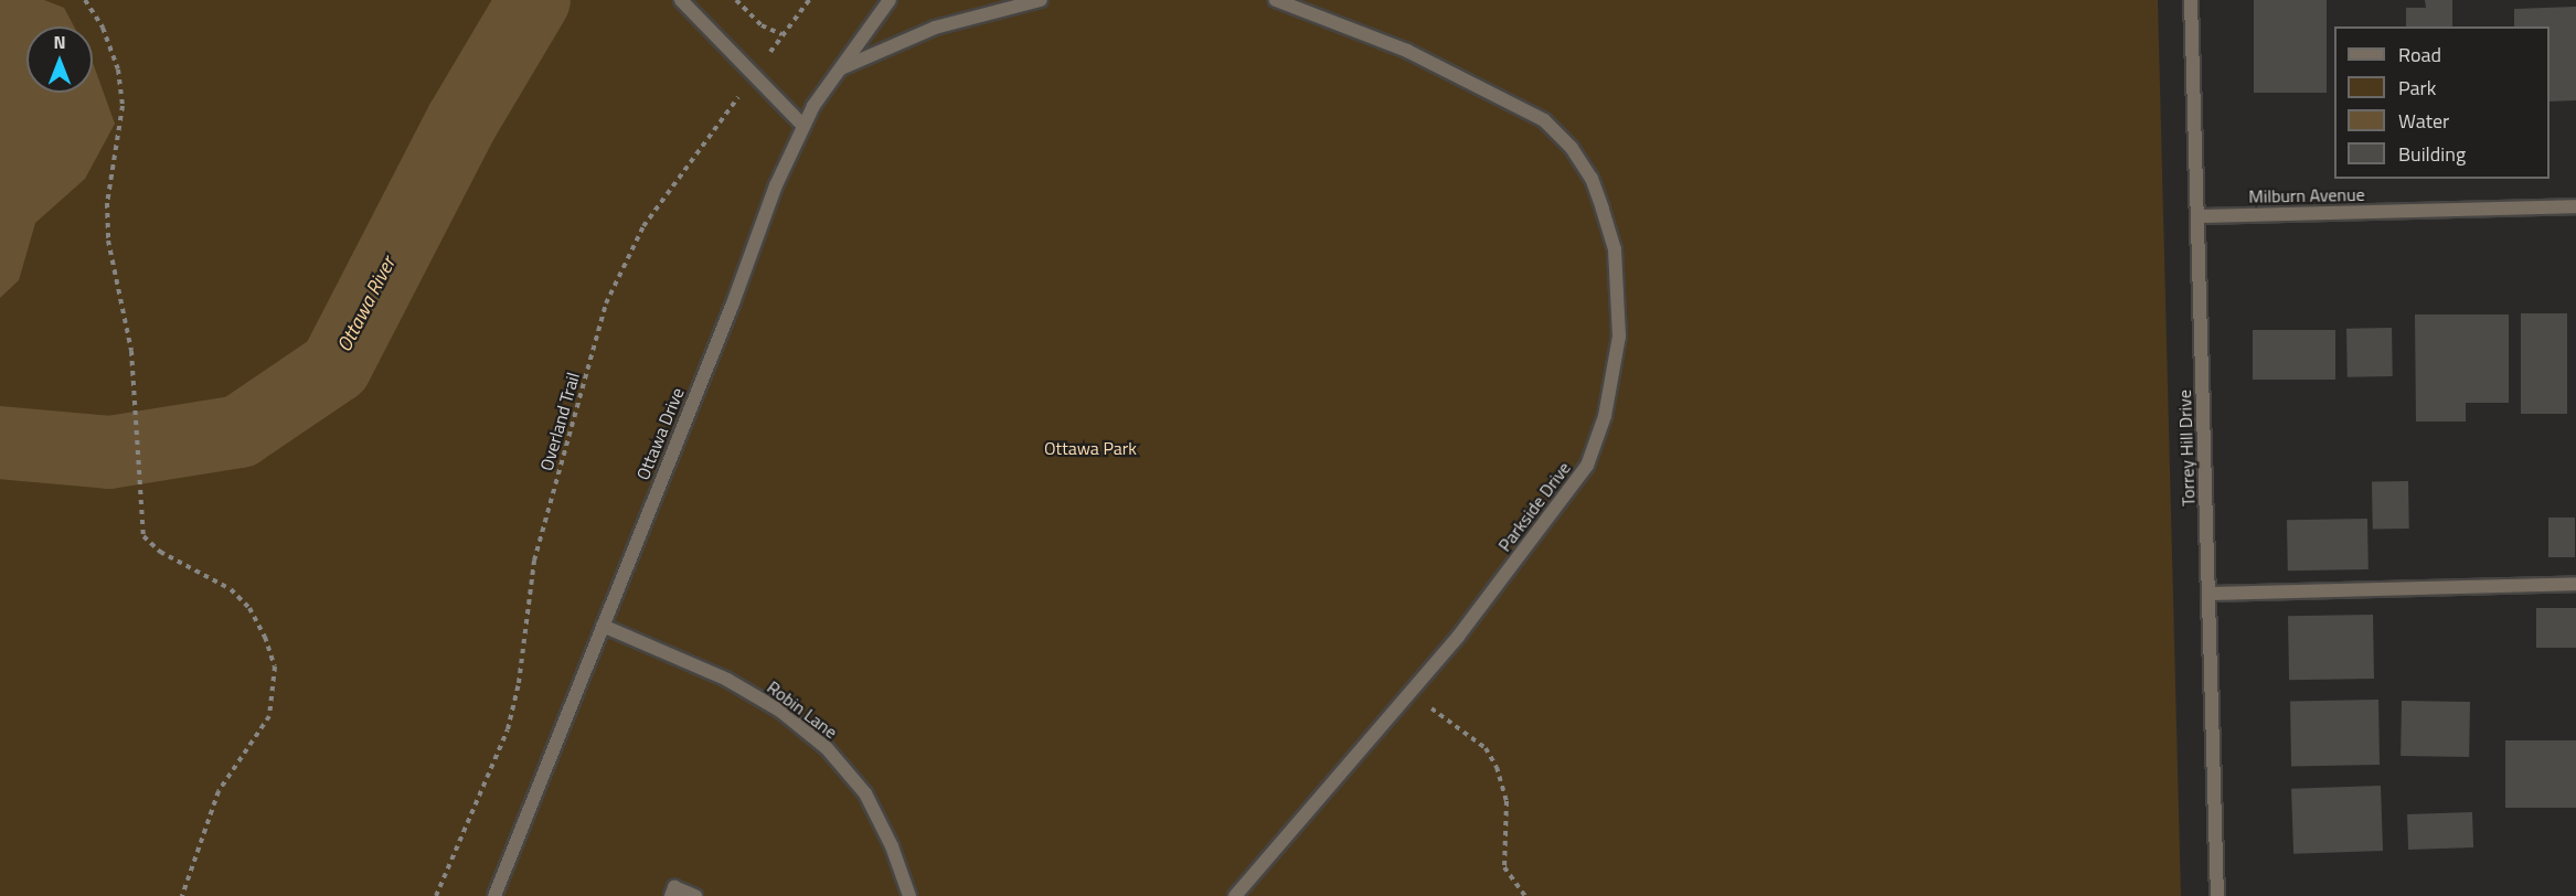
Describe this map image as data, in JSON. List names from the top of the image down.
{
  "streets": {
    "street": [
      "Milburn Avenue",
      "Ottawa Drive",
      "Torrey Hill Drive",
      "Parkside Drive",
      "Robin Lane"
    ],
    "path": ["Overland Trail"]
  },
  "crossings": [
    ["Milburn Avenue", "Torrey Hill Drive"],
    ["Ottawa Drive", "Robin Lane"]
  ],
  "water": ["Ottawa River"],
  "parks": ["Ottawa Park"],
  "legend": [
    "Road",
    "Park",
    "Water",
    "Building"
  ],
  "north": "top"
}
